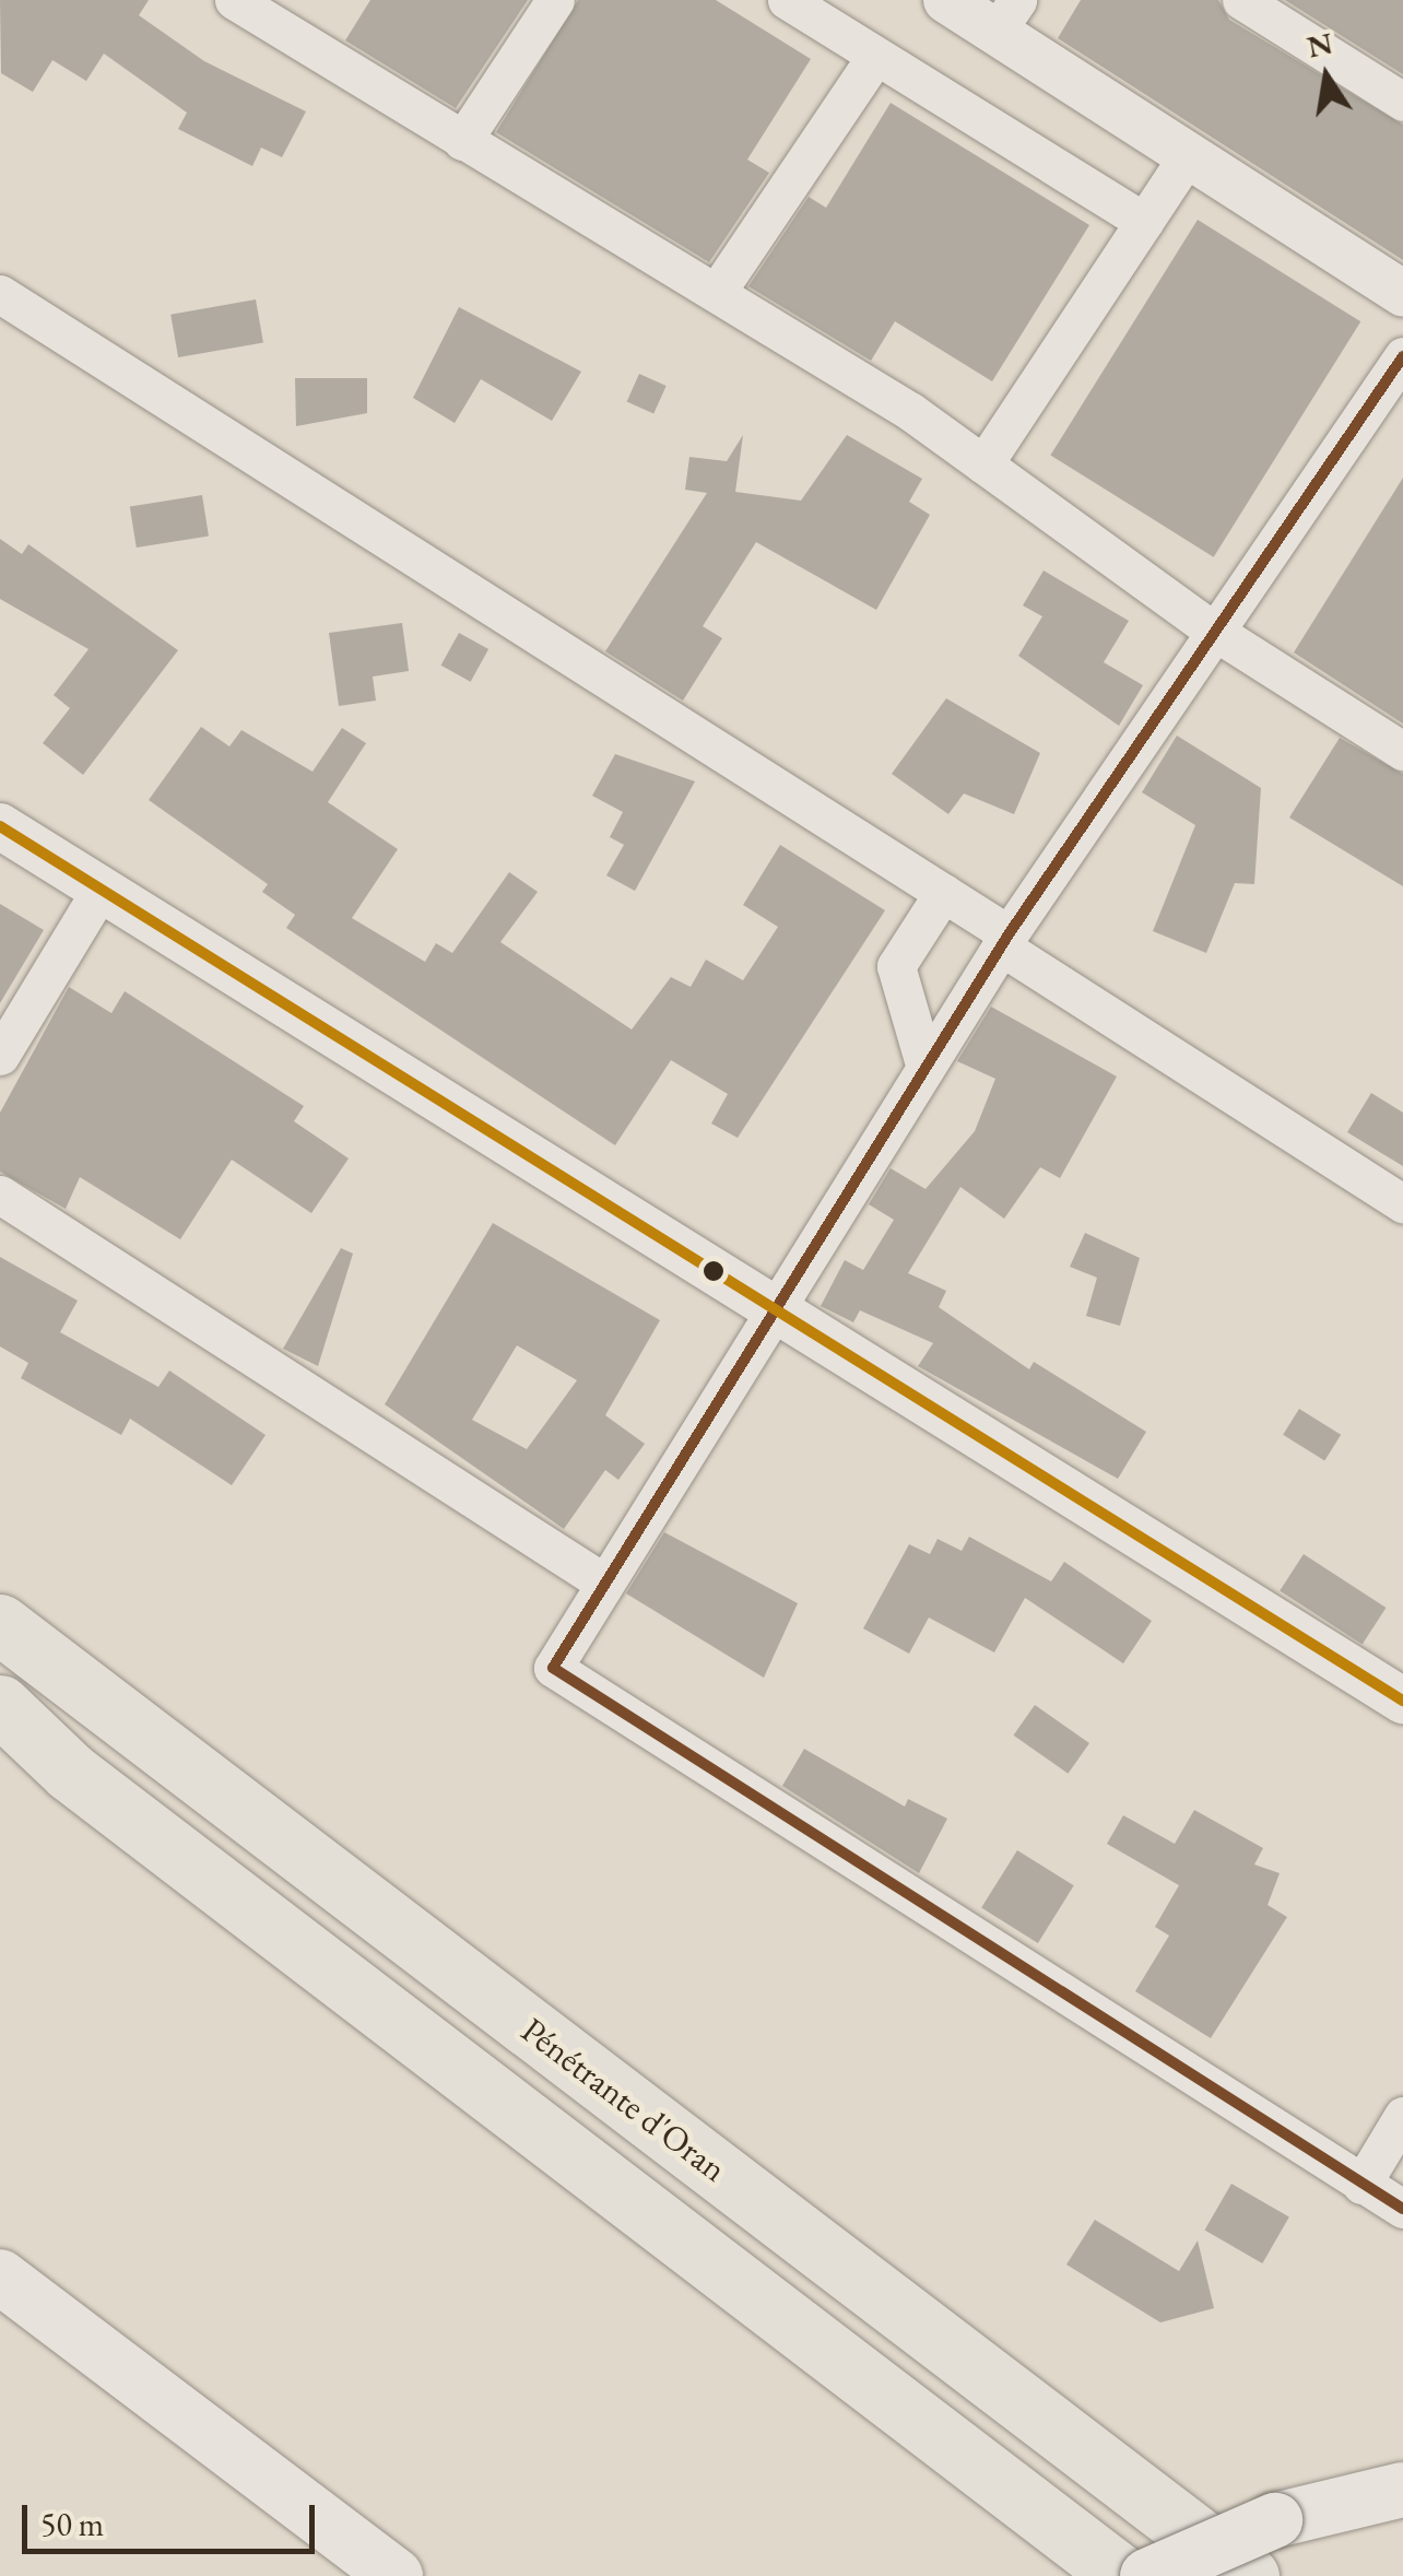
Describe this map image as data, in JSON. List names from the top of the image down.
{
  "streets": {
    "highway": ["Pénétrante d'Oran"]
  },
  "scale_bar": "50 m",
  "north": "top"
}
